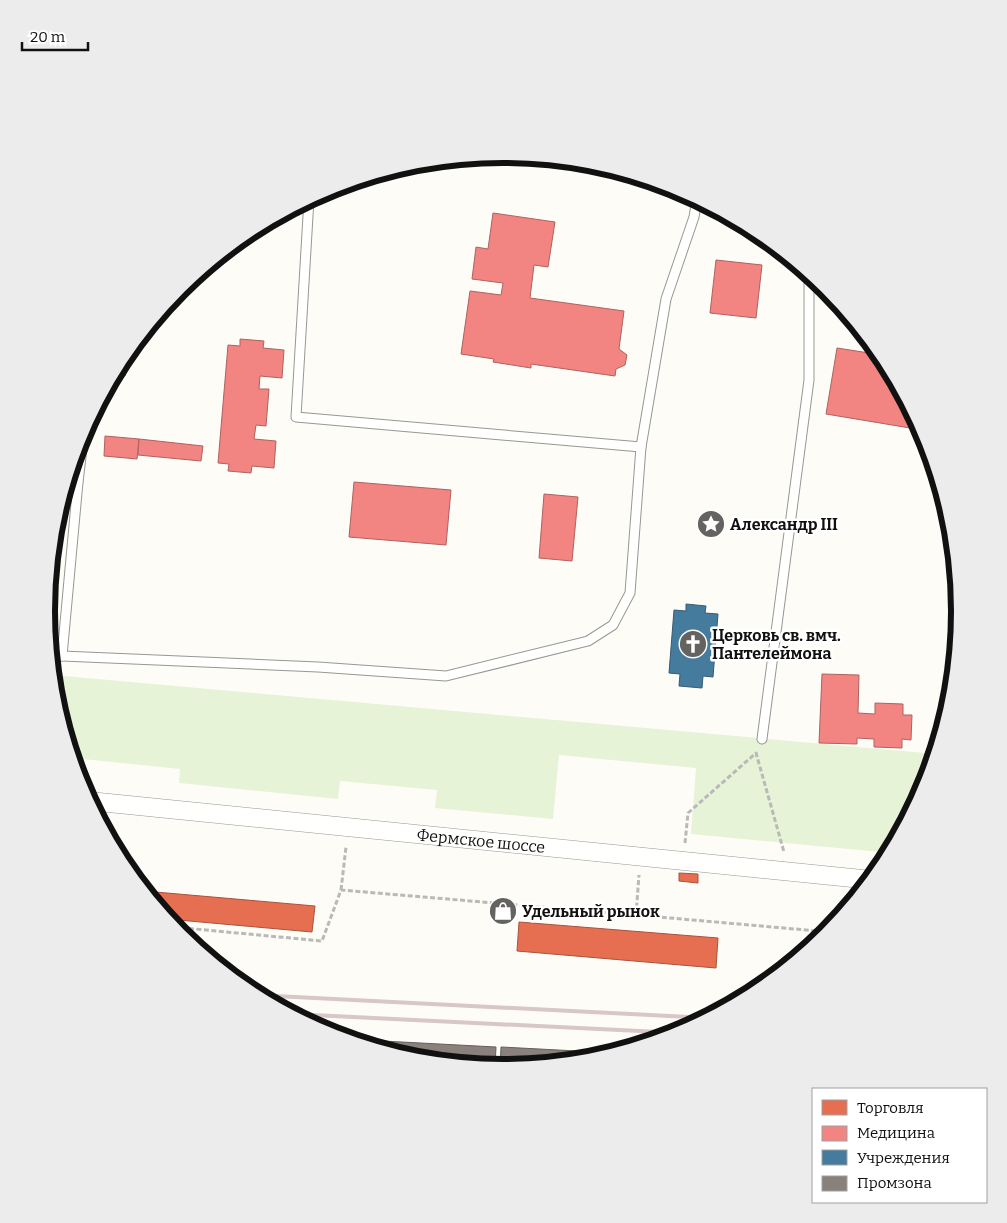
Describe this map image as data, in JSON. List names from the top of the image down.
{
  "streets": {
    "street": ["Фермское шоссе"]
  },
  "places": {
    "place": ["Александр III"],
    "church": ["Церковь св. вмч. Пантелеймона"],
    "shop": ["Удельный рынок"]
  },
  "legend": [
    "Торговля",
    "Медицина",
    "Учреждения",
    "Промзона"
  ],
  "scale_bar": "20 m"
}
